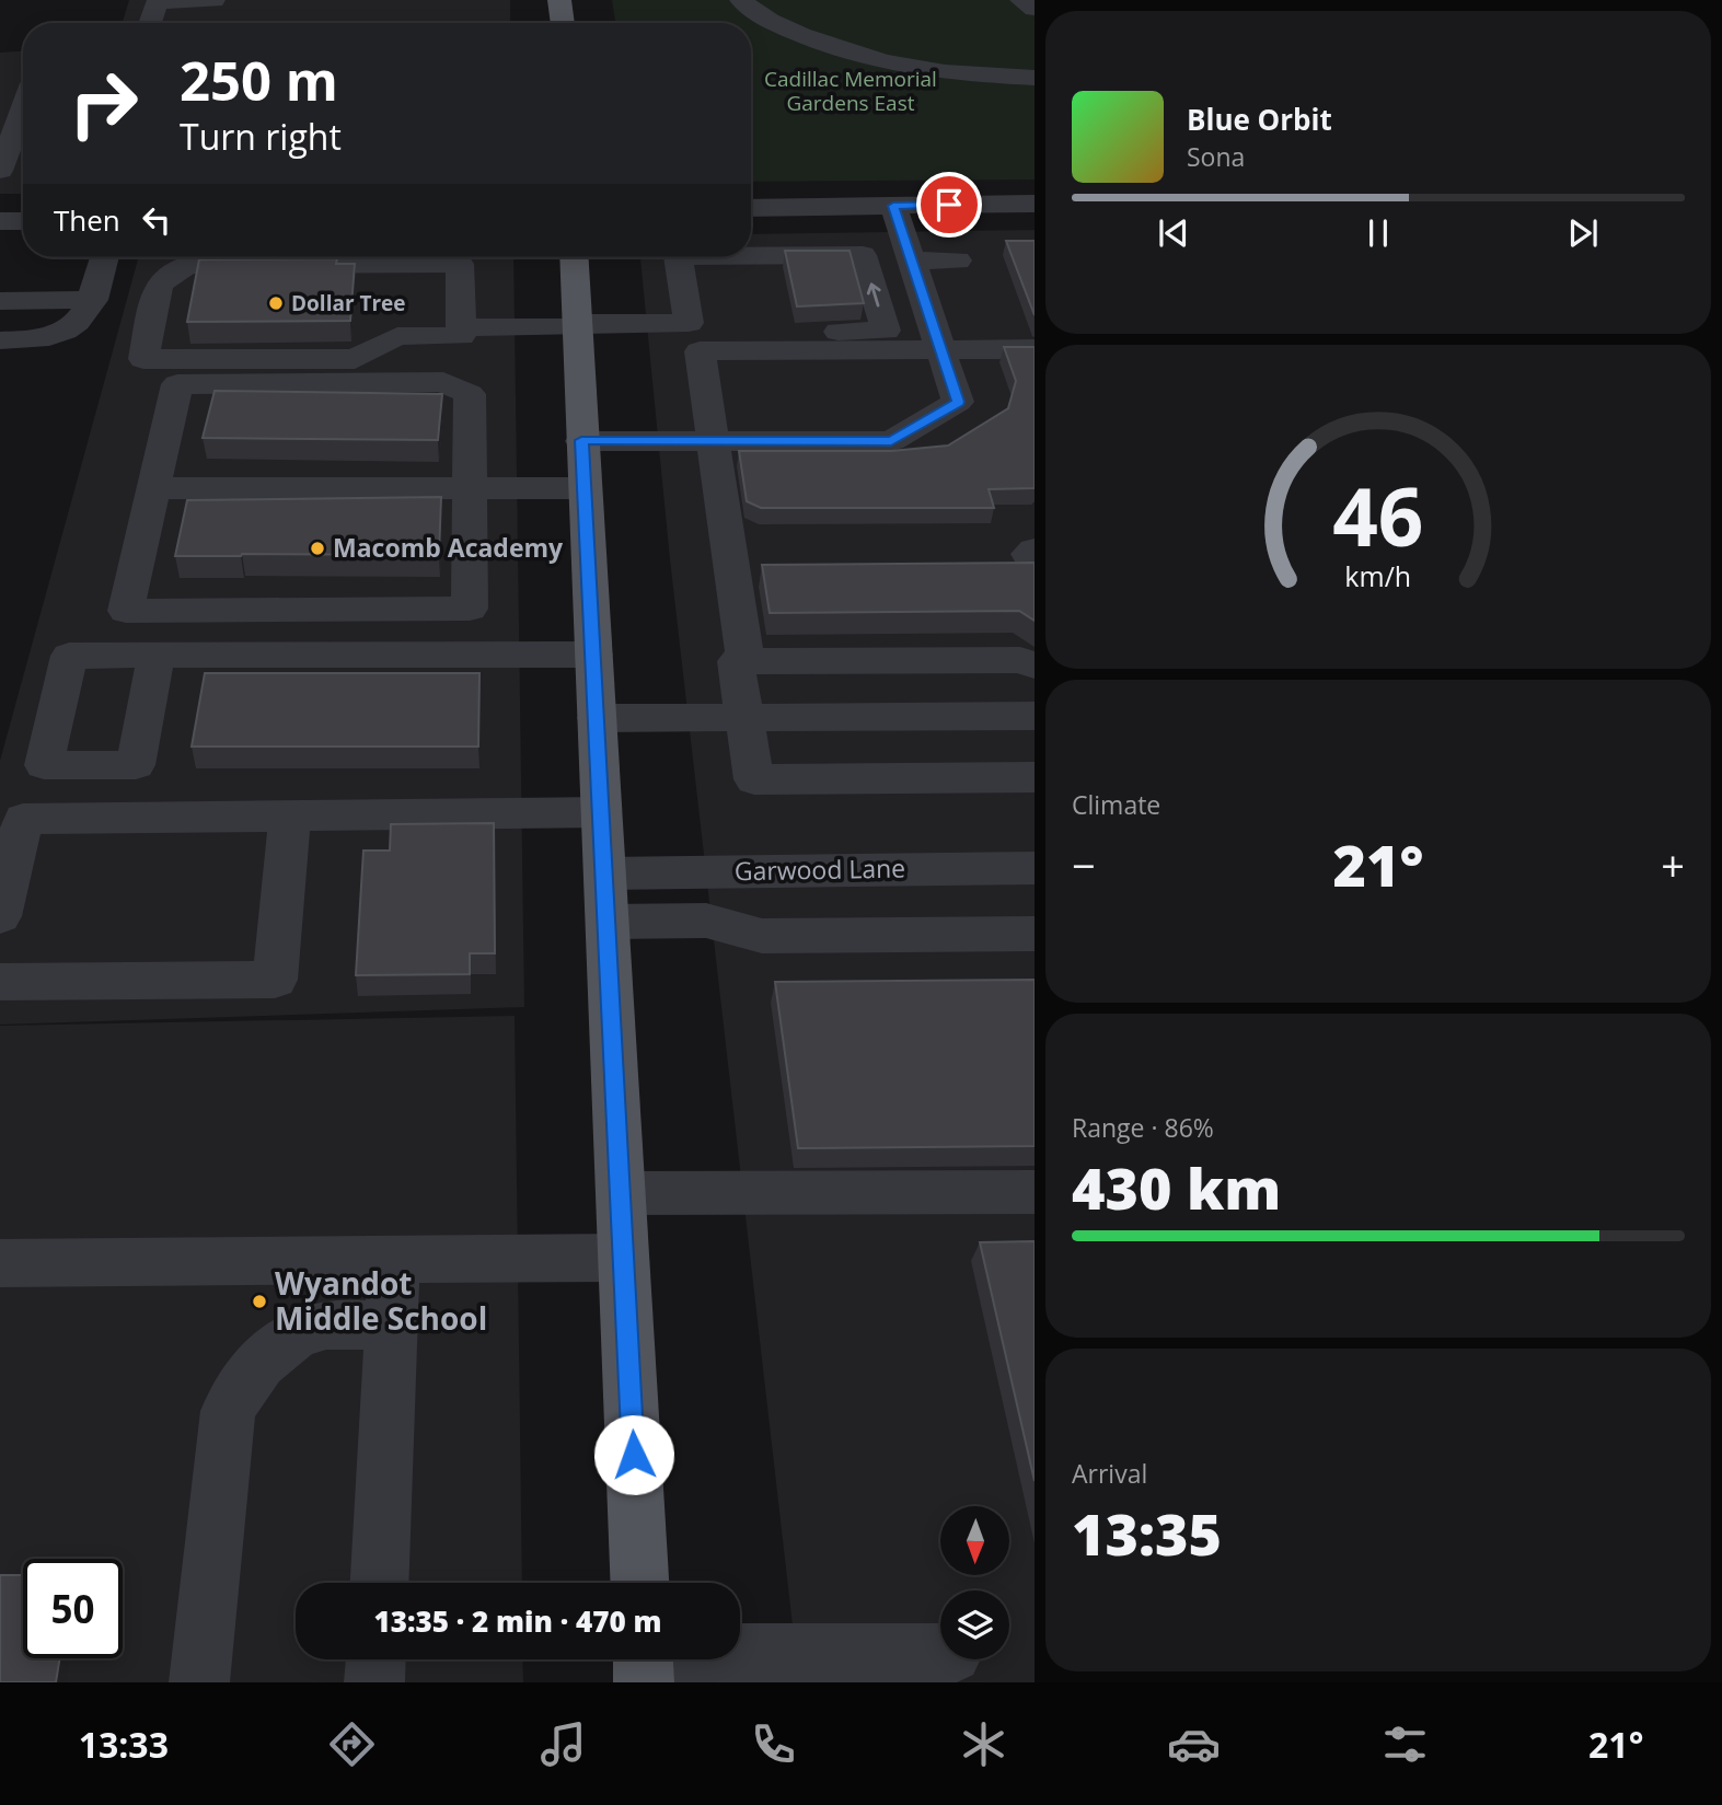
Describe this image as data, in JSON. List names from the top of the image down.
{
  "streets": {
    "street": ["Garwood Lane"]
  },
  "parks": ["Cadillac Memorial Gardens East"],
  "places": ["Dollar Tree", "Macomb Academy", "Wyandot Middle School"],
  "north": "bottom",
  "page": {
    "turn": ["250 m", "Turn right"],
    "song": ["Blue Orbit", "Sona"],
    "then": "Then",
    "tile": [
      "Climate",
      ["Range · 86%", "430 km"],
      ["Arrival", "13:35"]
    ],
    "heat": ["−", "21°", "+"],
    "limit": "50",
    "trip": "13:35 · 2 min · 470 m",
    "tabs": ["13:33", "21°"],
    "gauge": ["46", "km/h"]
  }
}
